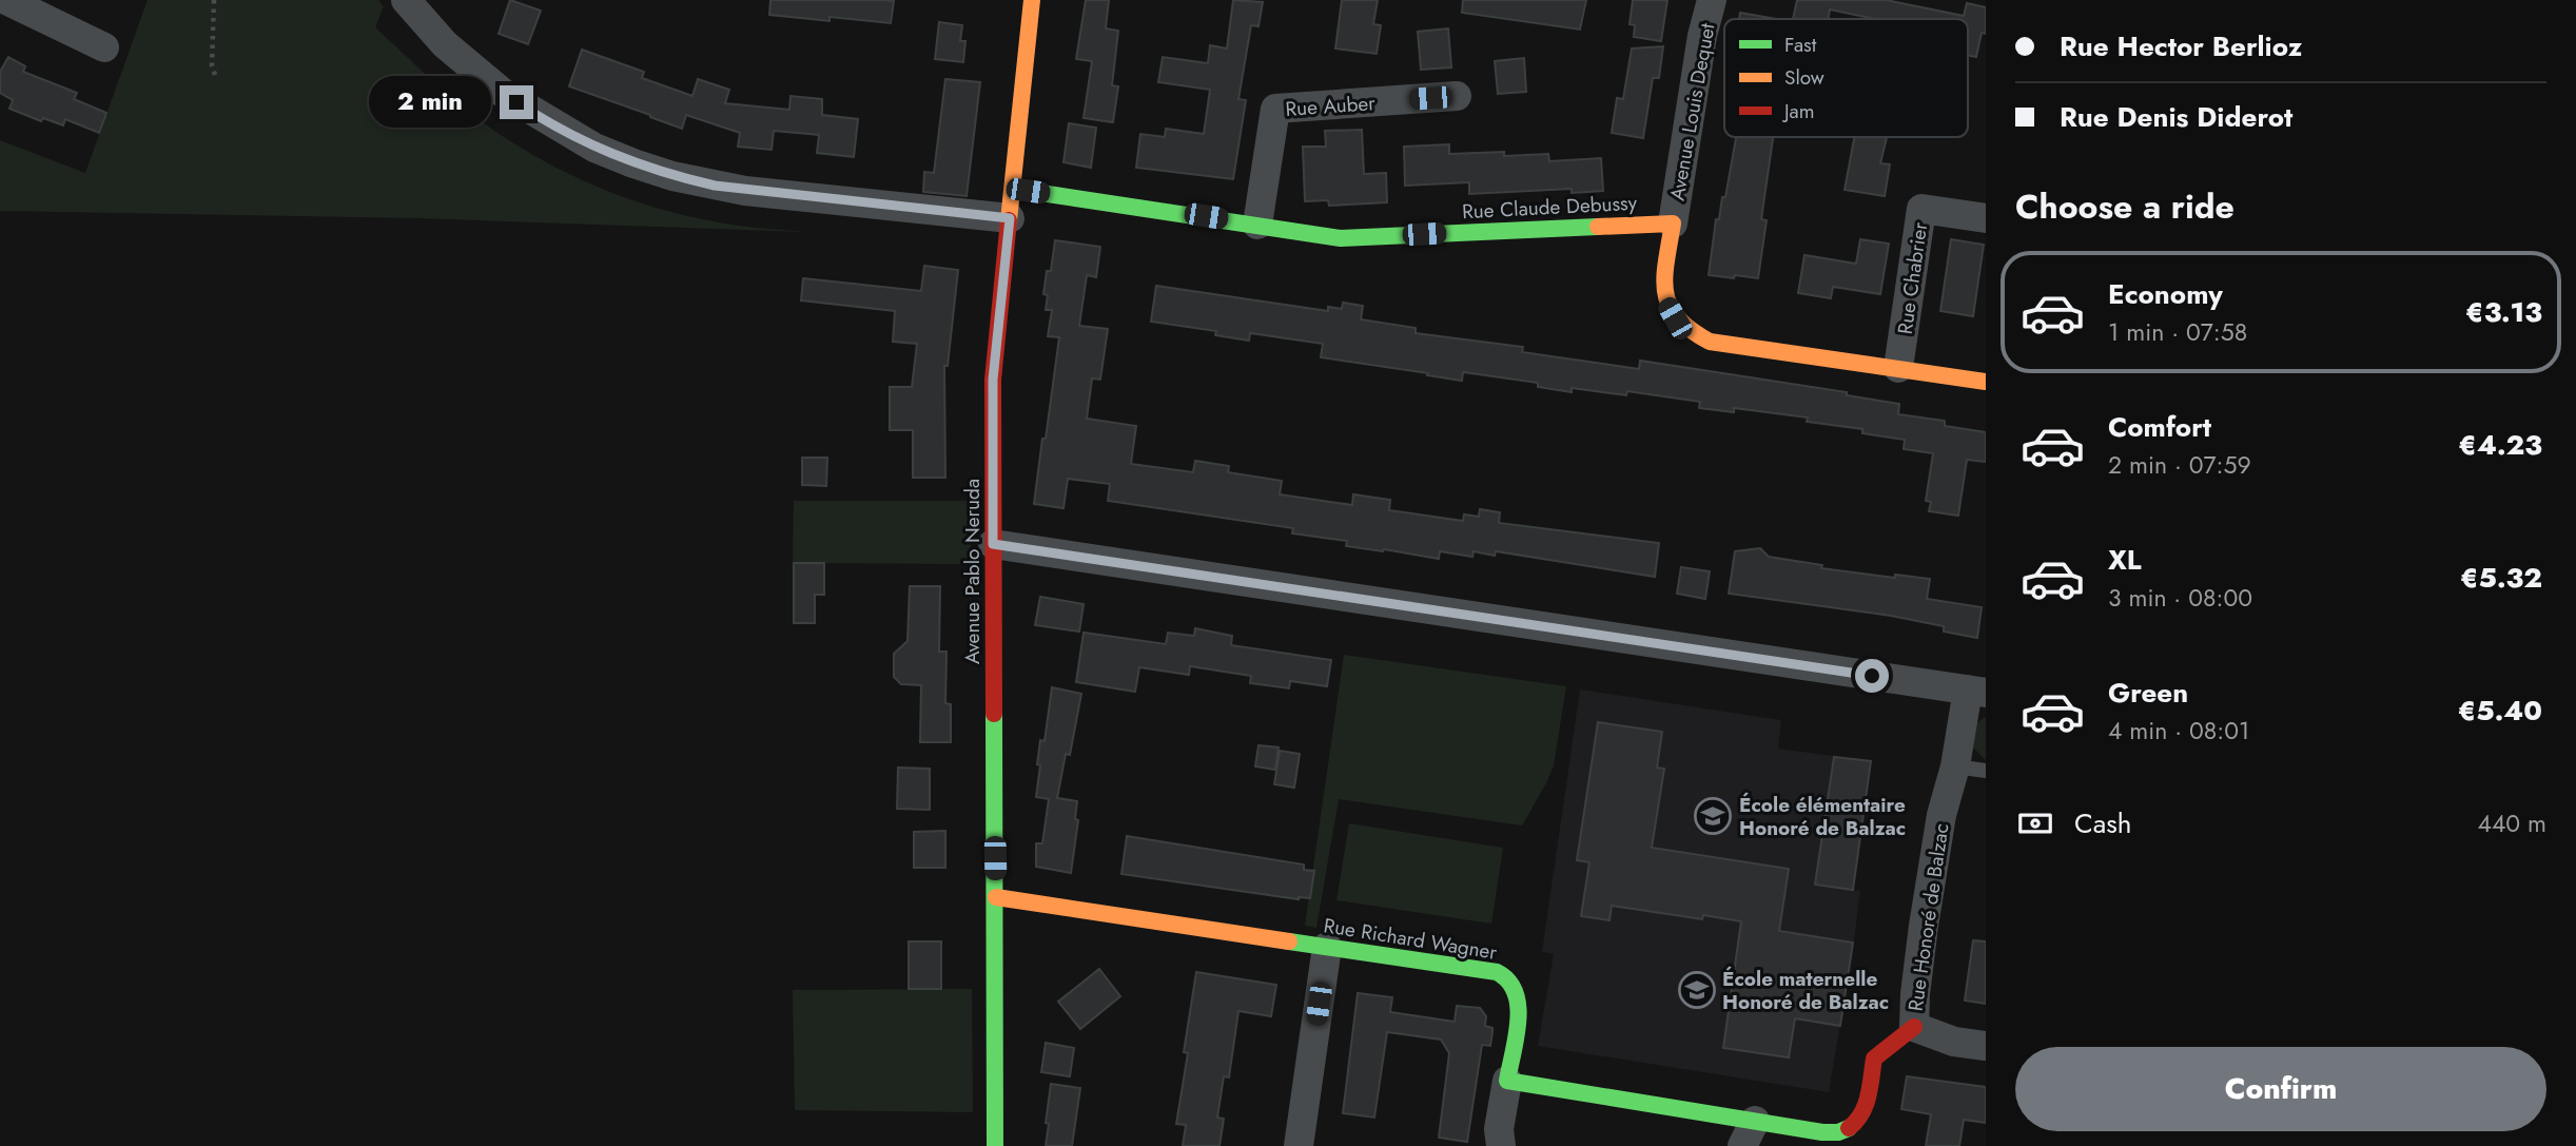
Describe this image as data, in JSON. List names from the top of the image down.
{
  "streets": {
    "street": [
      "Rue Auber",
      "Avenue Louis Dequet",
      "Rue Claude Debussy",
      "Rue Chabrier",
      "Avenue Pablo Neruda",
      "Rue Honoré de Balzac",
      "Rue Richard Wagner"
    ]
  },
  "crossings": [
    ["Rue Auber", "Rue Claude Debussy"],
    ["Avenue Louis Dequet", "Rue Claude Debussy"],
    ["Rue Claude Debussy", "Avenue Pablo Neruda"],
    ["Avenue Pablo Neruda", "Rue Richard Wagner"]
  ],
  "places": {
    "school or university": ["École élémentaire Honoré de Balzac", "École maternelle Honoré de Balzac"]
  },
  "legend": ["Fast", "Slow", "Jam"],
  "page": {
    "banner": ["Rue Hector Berlioz", "Rue Denis Diderot"],
    "bubble": "2 min",
    "heading": "Choose a ride",
    "list": [
      {
        "name": "Economy",
        "note": "1 min · 07:58",
        "value": "€3.13"
      },
      {
        "name": "Comfort",
        "note": "2 min · 07:59",
        "value": "€4.23"
      },
      {
        "name": "XL",
        "note": "3 min · 08:00",
        "value": "€5.32"
      },
      {
        "name": "Green",
        "note": "4 min · 08:01",
        "value": "€5.40"
      }
    ],
    "pay": ["Cash", "440 m"],
    "buttons": "Confirm"
  }
}
